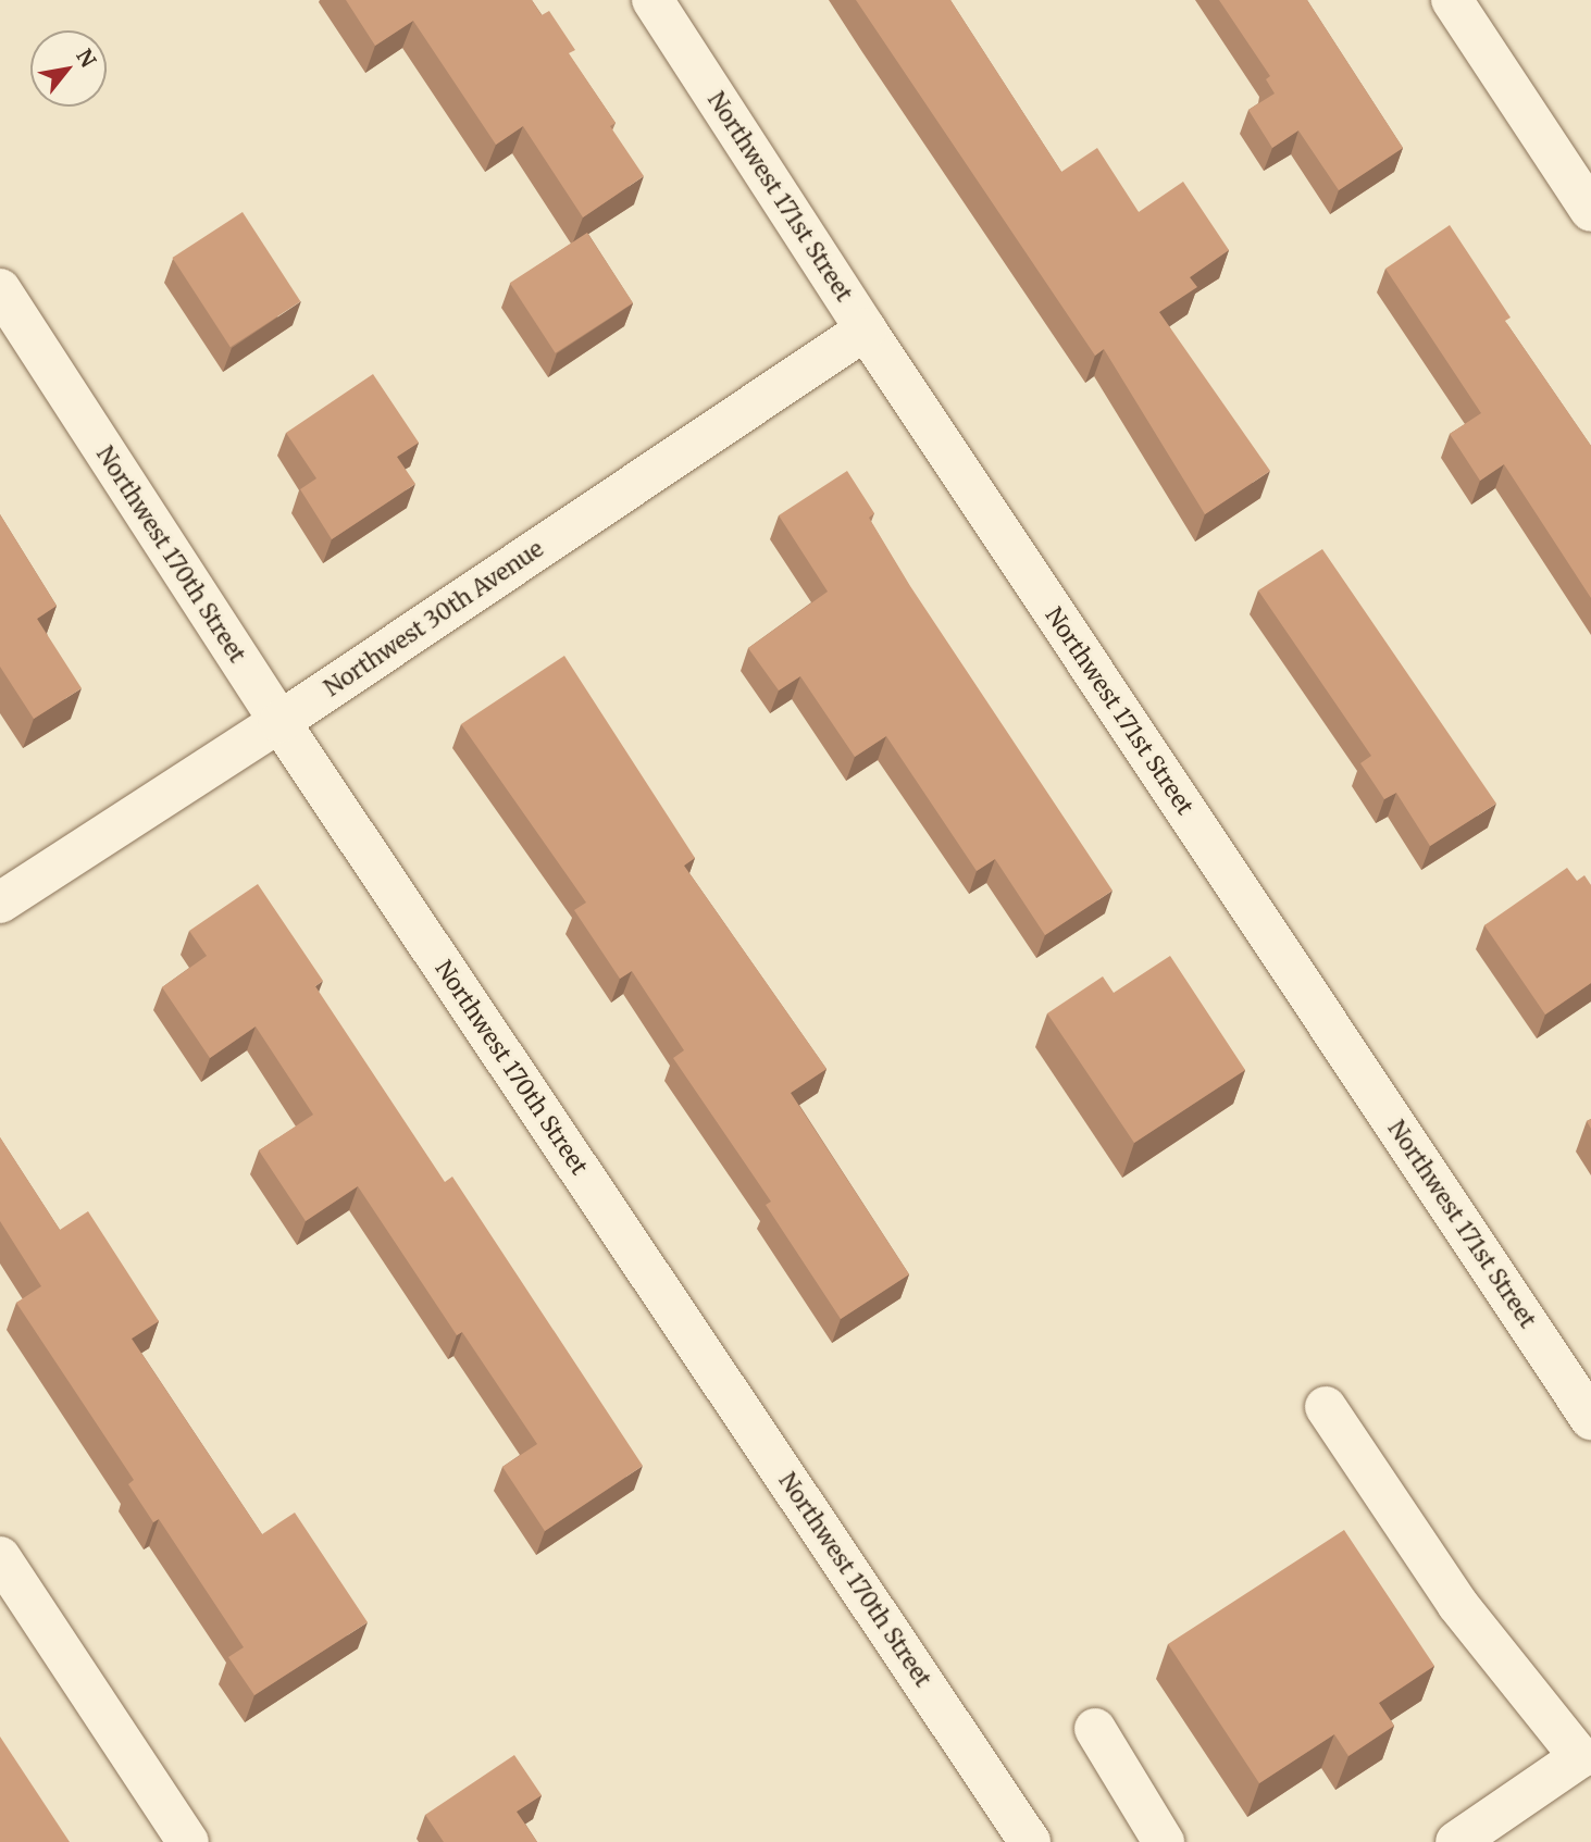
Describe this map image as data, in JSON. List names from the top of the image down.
{
  "streets": {
    "street": ["Northwest 171st Street", "Northwest 170th Street", "Northwest 30th Avenue"]
  },
  "crossings": [
    ["Northwest 171st Street", "Northwest 30th Avenue"],
    ["Northwest 170th Street", "Northwest 30th Avenue"]
  ],
  "north": "top right"
}
